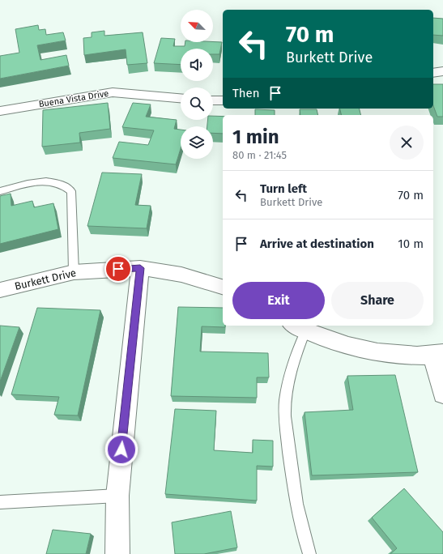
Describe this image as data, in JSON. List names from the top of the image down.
{
  "streets": {
    "street": ["Buena Vista Drive", "Burkett Drive"]
  },
  "north": "top left",
  "page": {
    "turn": ["70 m", "Burkett Drive"],
    "then": "Then",
    "heading": ["1 min", "80 m · 21:45"],
    "list": [
      {
        "name": "Turn left",
        "note": "Burkett Drive",
        "value": "70 m"
      },
      {
        "name": "Arrive at destination",
        "value": "10 m"
      }
    ],
    "buttons": ["Exit", "Share"]
  }
}
